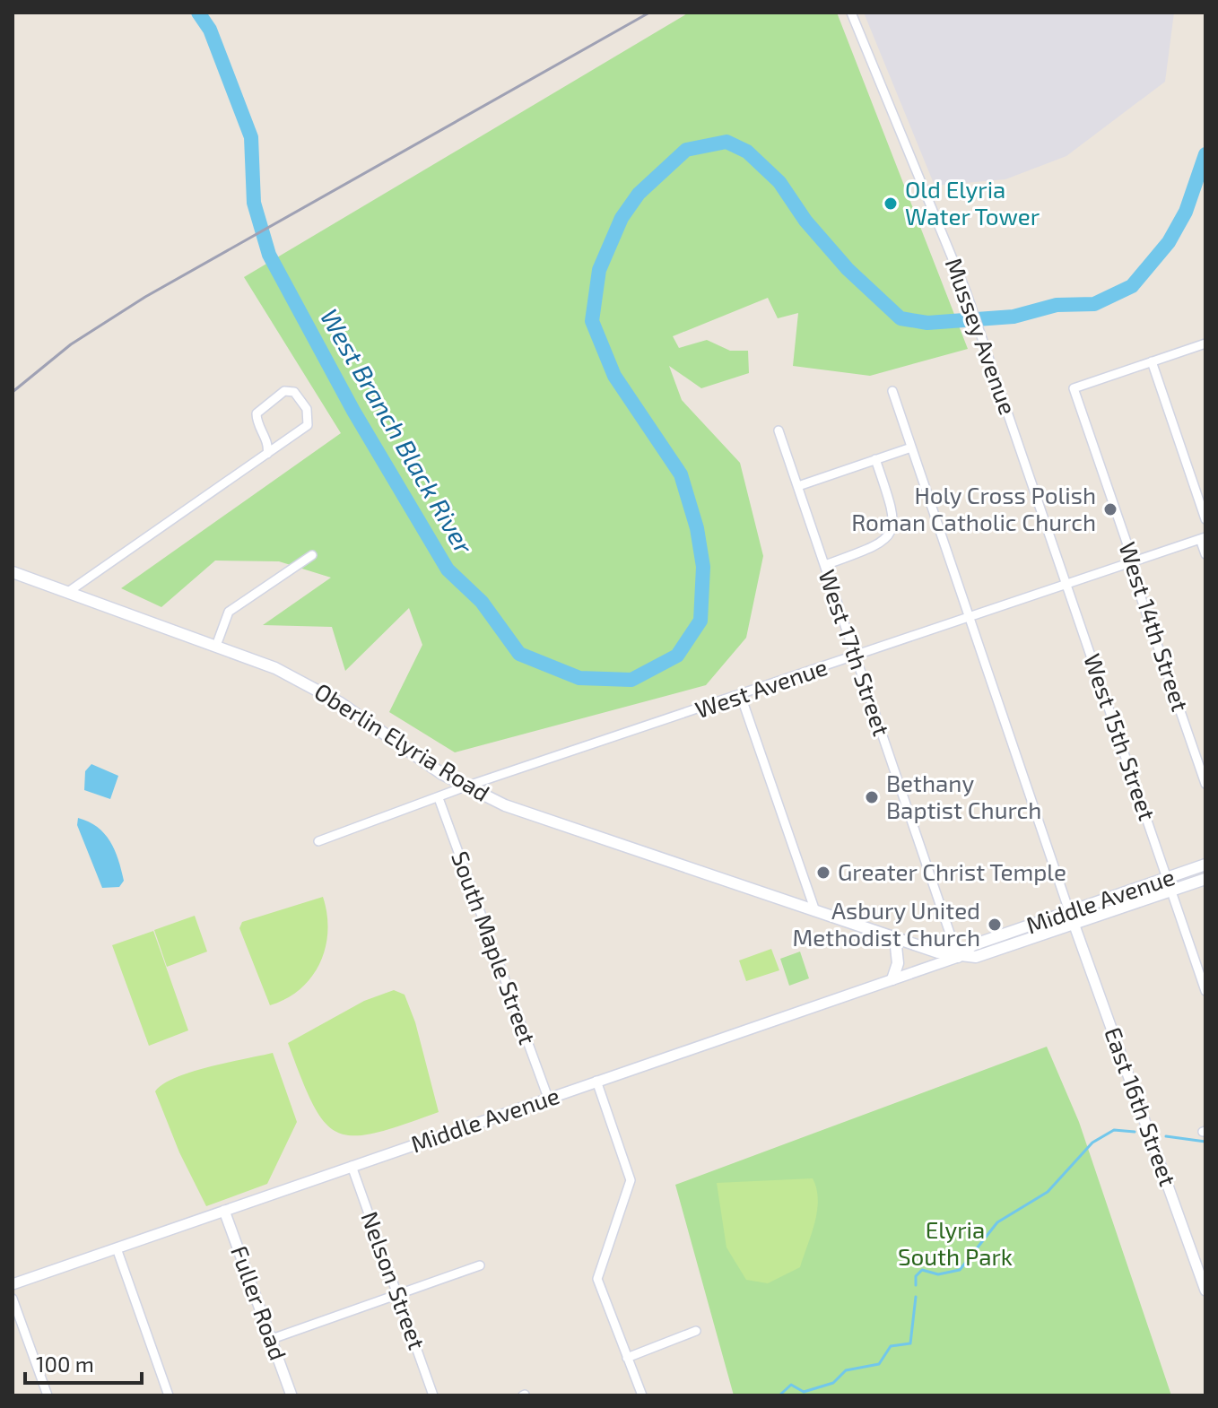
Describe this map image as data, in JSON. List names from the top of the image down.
{
  "streets": {
    "main road": ["Oberlin Elyria Road", "Middle Avenue"],
    "street": [
      "Mussey Avenue",
      "West 14th Street",
      "West 17th Street",
      "West Avenue",
      "West 15th Street",
      "South Maple Street",
      "East 16th Street",
      "Nelson Street",
      "Fuller Road"
    ]
  },
  "crossings": [
    ["Mussey Avenue", "West Avenue"],
    ["Mussey Avenue", "West 15th Street"],
    ["West 14th Street", "West Avenue"],
    ["West 17th Street", "West Avenue"],
    ["West 17th Street", "Oberlin Elyria Road"],
    ["West 17th Street", "Middle Avenue"],
    ["West Avenue", "West 15th Street"],
    ["West Avenue", "Oberlin Elyria Road"],
    ["West Avenue", "South Maple Street"],
    ["West 15th Street", "Middle Avenue"],
    ["Oberlin Elyria Road", "Middle Avenue"],
    ["Middle Avenue", "South Maple Street"],
    ["Middle Avenue", "East 16th Street"],
    ["Middle Avenue", "Nelson Street"],
    ["Middle Avenue", "Fuller Road"]
  ],
  "water": ["West Branch Black River"],
  "parks": ["Elyria South Park"],
  "places": [
    "Old Elyria Water Tower",
    "Holy Cross Polish Roman Catholic Church",
    "Bethany Baptist Church",
    "Greater Christ Temple",
    "Asbury United Methodist Church"
  ],
  "scale_bar": "100 m"
}
